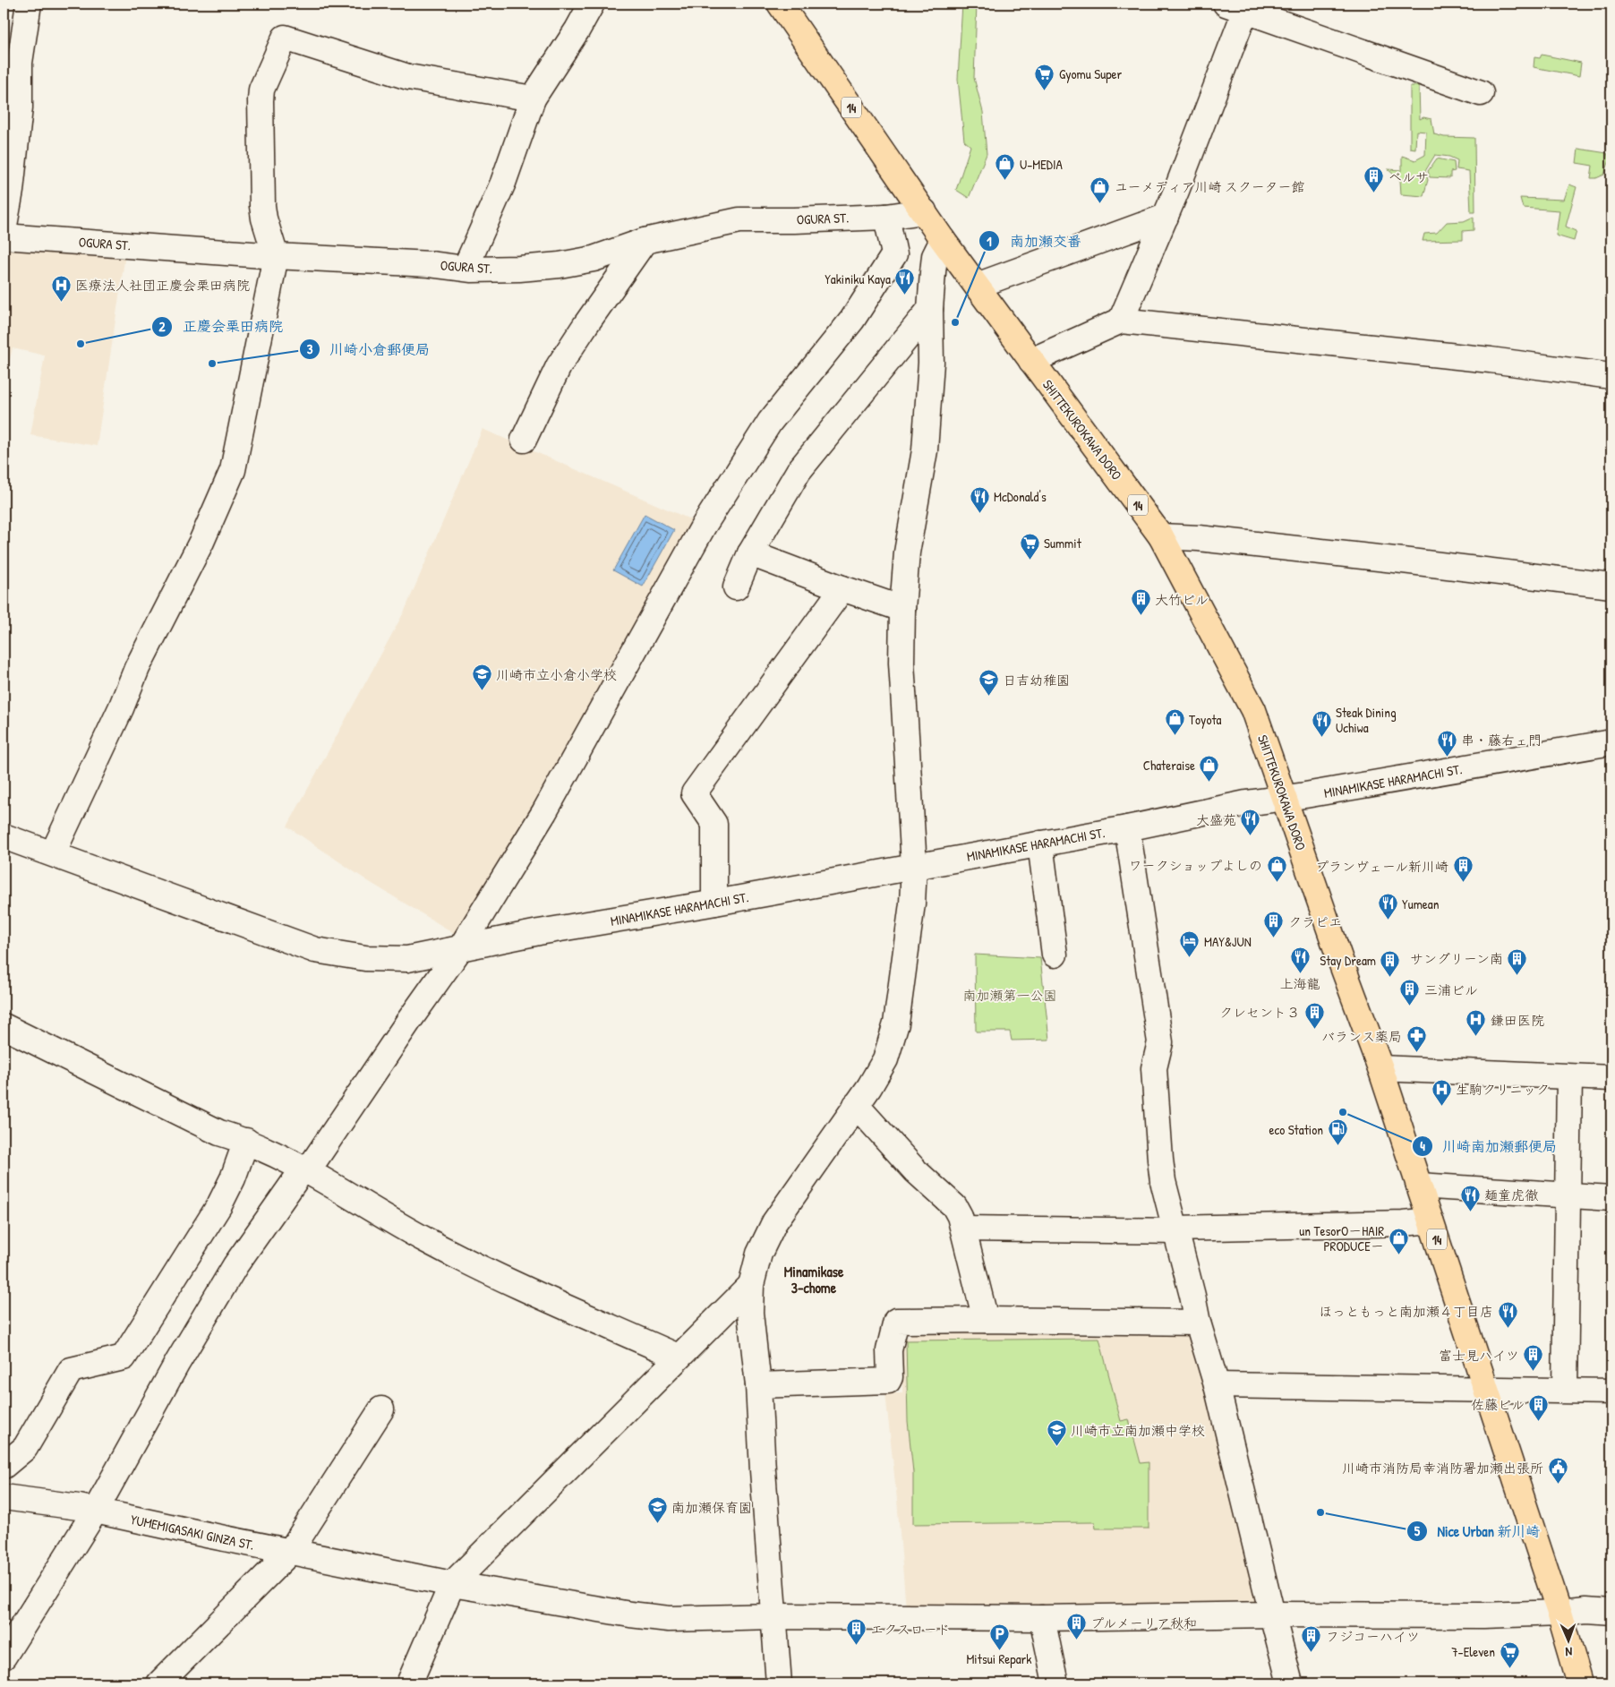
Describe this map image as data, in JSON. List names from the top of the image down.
{
  "streets": {
    "main road": ["14", "SHITTEKUROKAWA DORO"],
    "street": ["OGURA ST.", "MINAMIKASE HARAMACHI ST.", "YUMEMIGASAKI GINZA ST."]
  },
  "crossings": [
    ["OGURA ST.", "SHITTEKUROKAWA DORO"],
    ["SHITTEKUROKAWA DORO", "MINAMIKASE HARAMACHI ST."],
    ["SHITTEKUROKAWA DORO", "YUMEMIGASAKI GINZA ST."]
  ],
  "districts": ["Minamikase 3-chome"],
  "parks": ["南加瀬第一公園"],
  "places": {
    "supermarket": ["Gyomu Super", "Summit", "7-Eleven"],
    "shop": [
      "U-MEDIA",
      "ユーメディア川崎 スクーター館",
      "Toyota",
      "Chateraise",
      "ワークショップよしの",
      "un TesorOーHAIR PRODUCEー"
    ],
    "building": [
      "ベルサ",
      "大竹ビル",
      "プランヴェール新川崎",
      "クラピエ",
      "サングリーン南",
      "Stay Dream",
      "三浦ビル",
      "クレセント３",
      "富士見ハイツ",
      "佐藤ビル",
      "プルメーリア秋和",
      "エクスロード",
      "フジコーハイツ"
    ],
    "restaurant": [
      "Yakiniku Kaya",
      "McDonald's",
      "Steak Dining Uchiwa",
      "串・藤右ェ門",
      "大盛苑",
      "Yumean",
      "上海龍",
      "麺童虎徹",
      "ほっともっと南加瀬４丁目店"
    ],
    "hospital": ["医療法人社団正慶会栗田病院", "鎌田医院", "生駒クリニック"],
    "other": [
      "南加瀬交番",
      "正慶会栗田病院",
      "川崎小倉郵便局",
      "川崎南加瀬郵便局",
      "Nice Urban 新川崎"
    ],
    "school or university": [
      "川崎市立小倉小学校",
      "日吉幼稚園",
      "川崎市立南加瀬中学校",
      "南加瀬保育園"
    ],
    "hotel": ["MAY&JUN"],
    "pharmacy": ["バランス薬局"],
    "fuel station": ["eco Station"],
    "public building": ["川崎市消防局幸消防署加瀬出張所"],
    "parking": ["Mitsui Repark"]
  },
  "north": "bottom"
}
